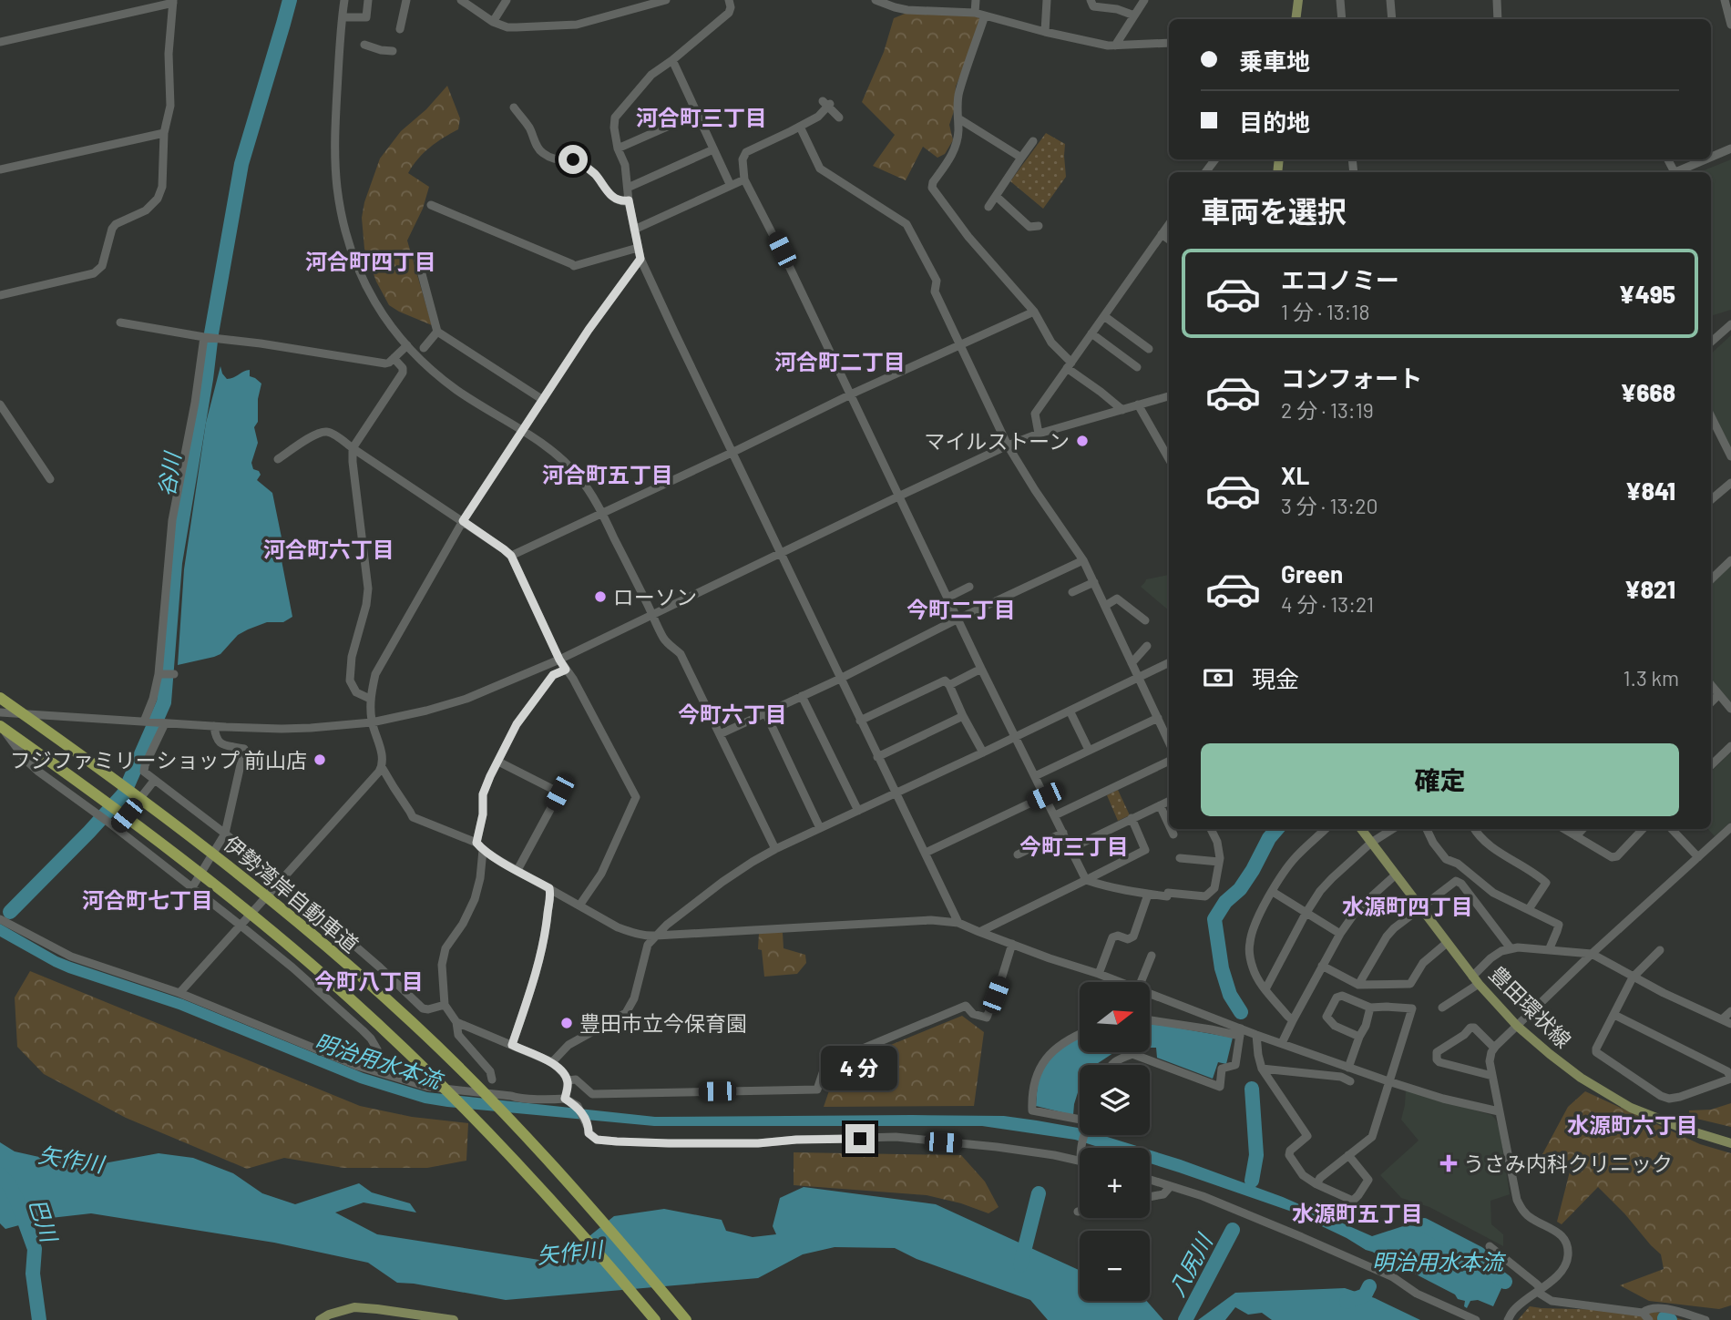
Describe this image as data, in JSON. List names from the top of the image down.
{
  "streets": {
    "highway": ["伊勢湾岸自動車道"],
    "main road": ["豊田環状線"]
  },
  "districts": [
    "河合町三丁目",
    "河合町四丁目",
    "河合町二丁目",
    "河合町五丁目",
    "河合町六丁目",
    "今町二丁目",
    "今町六丁目",
    "今町三丁目",
    "河合町七丁目",
    "水源町四丁目",
    "今町八丁目",
    "水源町六丁目",
    "水源町五丁目"
  ],
  "water": [
    "谷川",
    "明治用水本流",
    "矢作川",
    "巴川",
    "八尻川"
  ],
  "places": {
    "other": [
      "マイルストーン",
      "ローソン",
      "フジファミリーショップ 前山店",
      "豊田市立今保育園"
    ],
    "health": ["うさみ内科クリニック"]
  },
  "north": "right",
  "page": {
    "banner": ["乗車地", "目的地"],
    "heading": "車両を選択",
    "list": [
      {
        "name": "エコノミー",
        "note": "1 分 · 13:18",
        "value": "¥495"
      },
      {
        "name": "コンフォート",
        "note": "2 分 · 13:19",
        "value": "¥668"
      },
      {
        "name": "XL",
        "note": "3 分 · 13:20",
        "value": "¥841"
      },
      {
        "name": "Green",
        "note": "4 分 · 13:21",
        "value": "¥821"
      }
    ],
    "pay": ["現金", "1.3 km"],
    "buttons": "確定",
    "map_buttons": ["+", "−"],
    "bubble": "4 分"
  }
}
